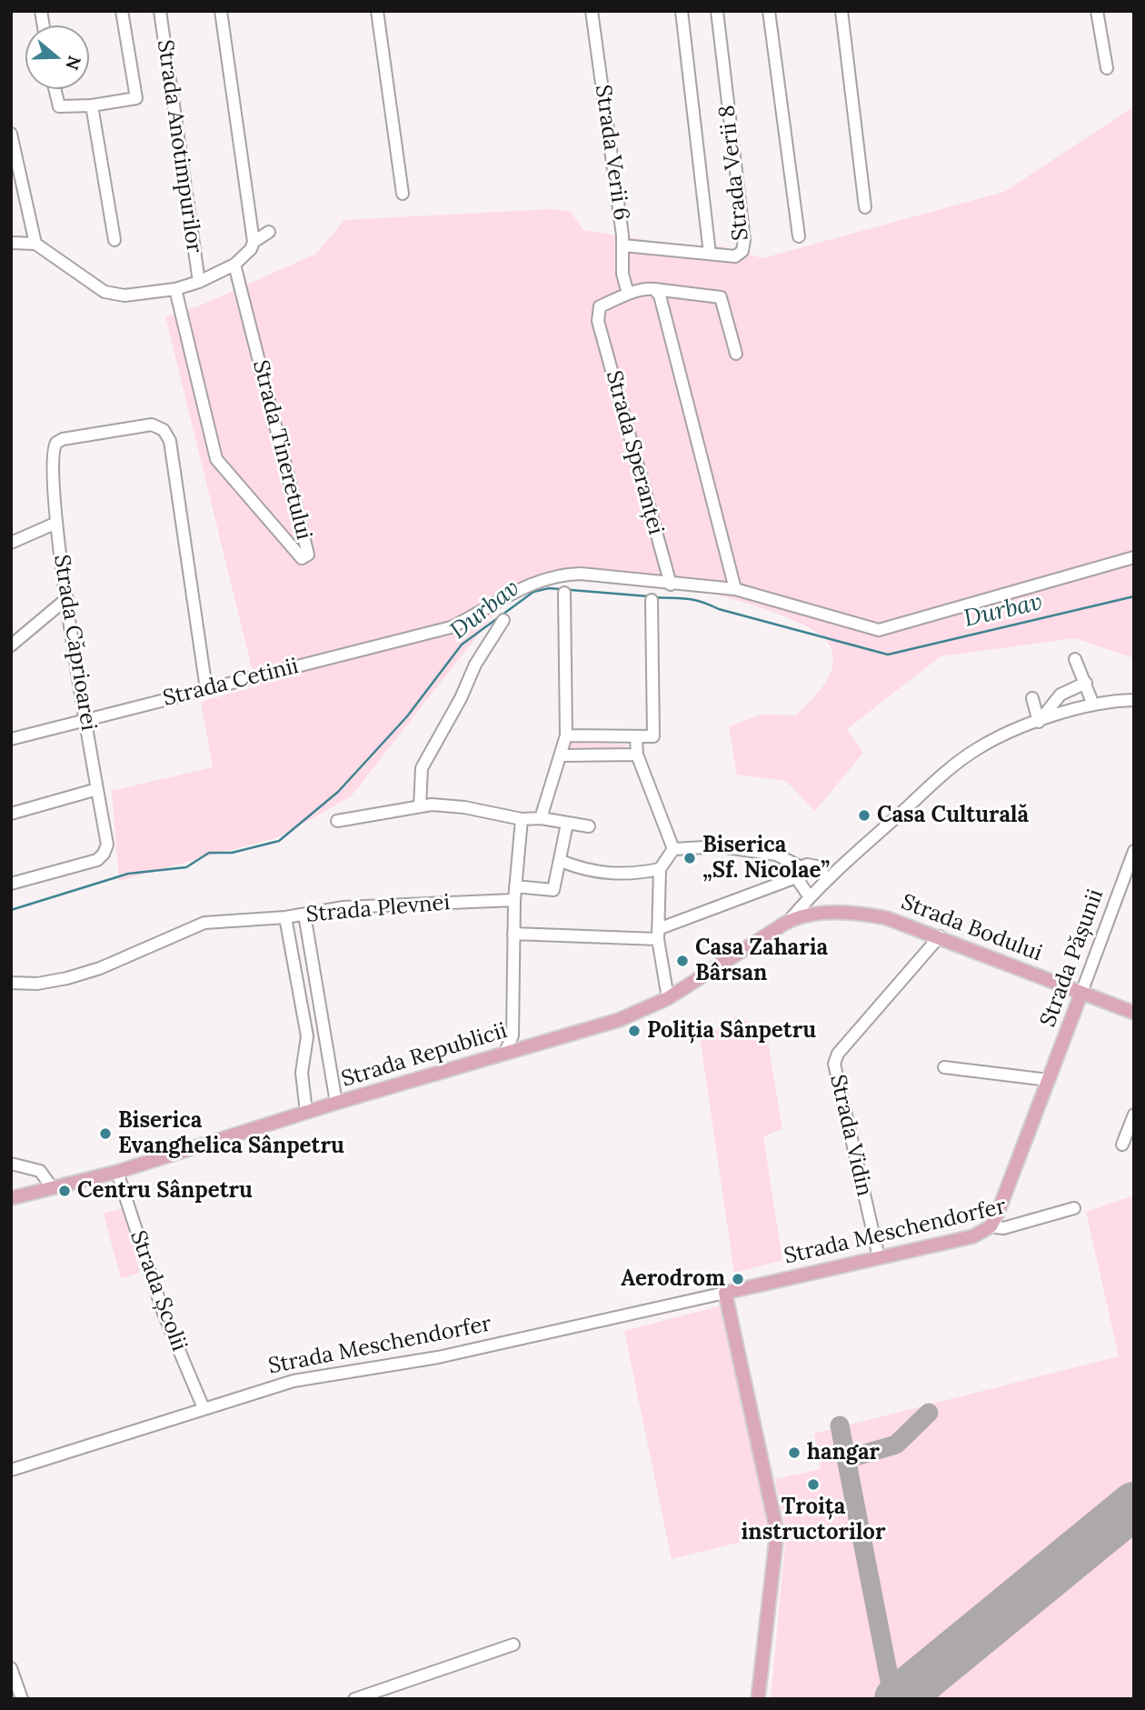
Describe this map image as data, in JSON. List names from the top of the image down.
{
  "streets": {
    "main road": [
      "Strada Bodului",
      "Strada Pășunii",
      "Strada Republicii",
      "Strada Meschendorfer"
    ],
    "street": [
      "Strada Anotimpurilor",
      "Strada Verii 6",
      "Strada Verii 8",
      "Strada Tineretului",
      "Strada Speranței",
      "Strada Căprioarei",
      "Strada Cetinii",
      "Strada Plevnei",
      "Strada Vidin",
      "Strada Școlii"
    ]
  },
  "crossings": [
    ["Strada Verii 6", "Strada Verii 8"],
    ["Strada Verii 6", "Strada Speranței"],
    ["Strada Speranței", "Strada Cetinii"],
    ["Strada Căprioarei", "Strada Cetinii"],
    ["Strada Plevnei", "Strada Republicii"],
    ["Strada Bodului", "Strada Pășunii"],
    ["Strada Bodului", "Strada Republicii"],
    ["Strada Bodului", "Strada Vidin"],
    ["Strada Pășunii", "Strada Meschendorfer"],
    ["Strada Republicii", "Strada Școlii"],
    ["Strada Vidin", "Strada Meschendorfer"],
    ["Strada Meschendorfer", "Strada Școlii"]
  ],
  "water": ["Durbav"],
  "places": [
    "Casa Culturală",
    "Biserica „Sf. Nicolae”",
    "Casa Zaharia Bârsan",
    "Poliția Sânpetru",
    "Biserica Evanghelica Sânpetru",
    "Centru Sânpetru",
    "Aerodrom",
    "hangar",
    "Troița instructorilor"
  ],
  "north": "right"
}
